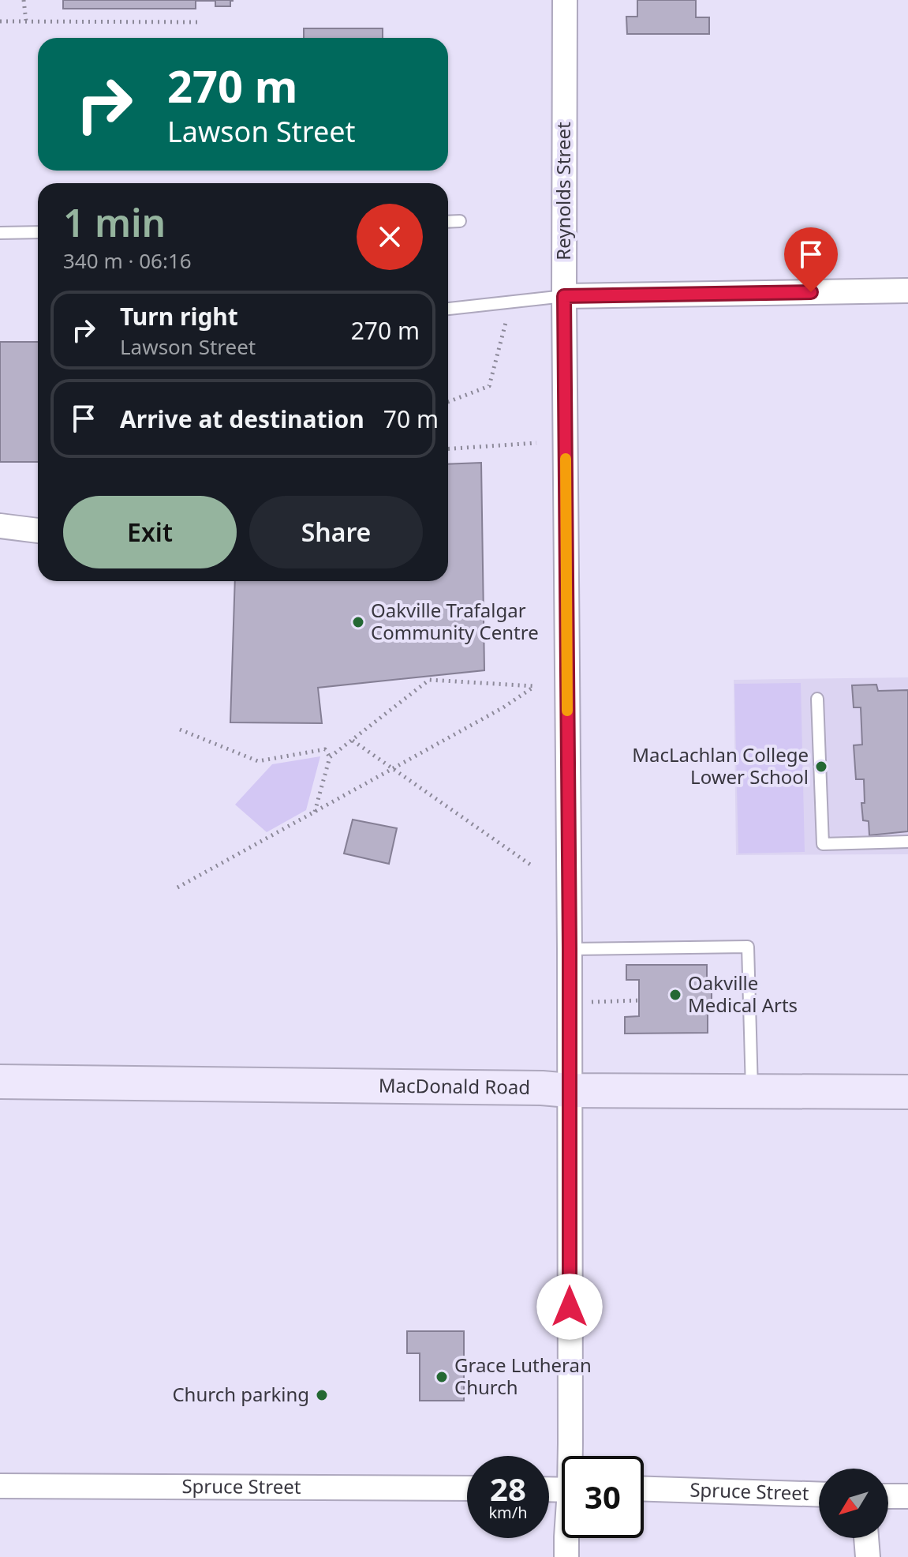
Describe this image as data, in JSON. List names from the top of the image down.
{
  "streets": {
    "street": ["Reynolds Street", "MacDonald Road", "Spruce Street"]
  },
  "crossings": [
    ["Reynolds Street", "MacDonald Road"]
  ],
  "places": [
    "Oakville Trafalgar Community Centre",
    "MacLachlan College Lower School",
    "Oakville Medical Arts",
    "Grace Lutheran Church",
    "Church parking"
  ],
  "north": "bottom left",
  "page": {
    "turn": ["270 m", "Lawson Street"],
    "heading": ["1 min", "340 m · 06:16"],
    "list": [
      {
        "name": "Turn right",
        "note": "Lawson Street",
        "value": "270 m"
      },
      {
        "name": "Arrive at destination",
        "value": "70 m"
      }
    ],
    "buttons": ["Exit", "Share"],
    "speed": "28 km/h",
    "limit": "30"
  }
}
